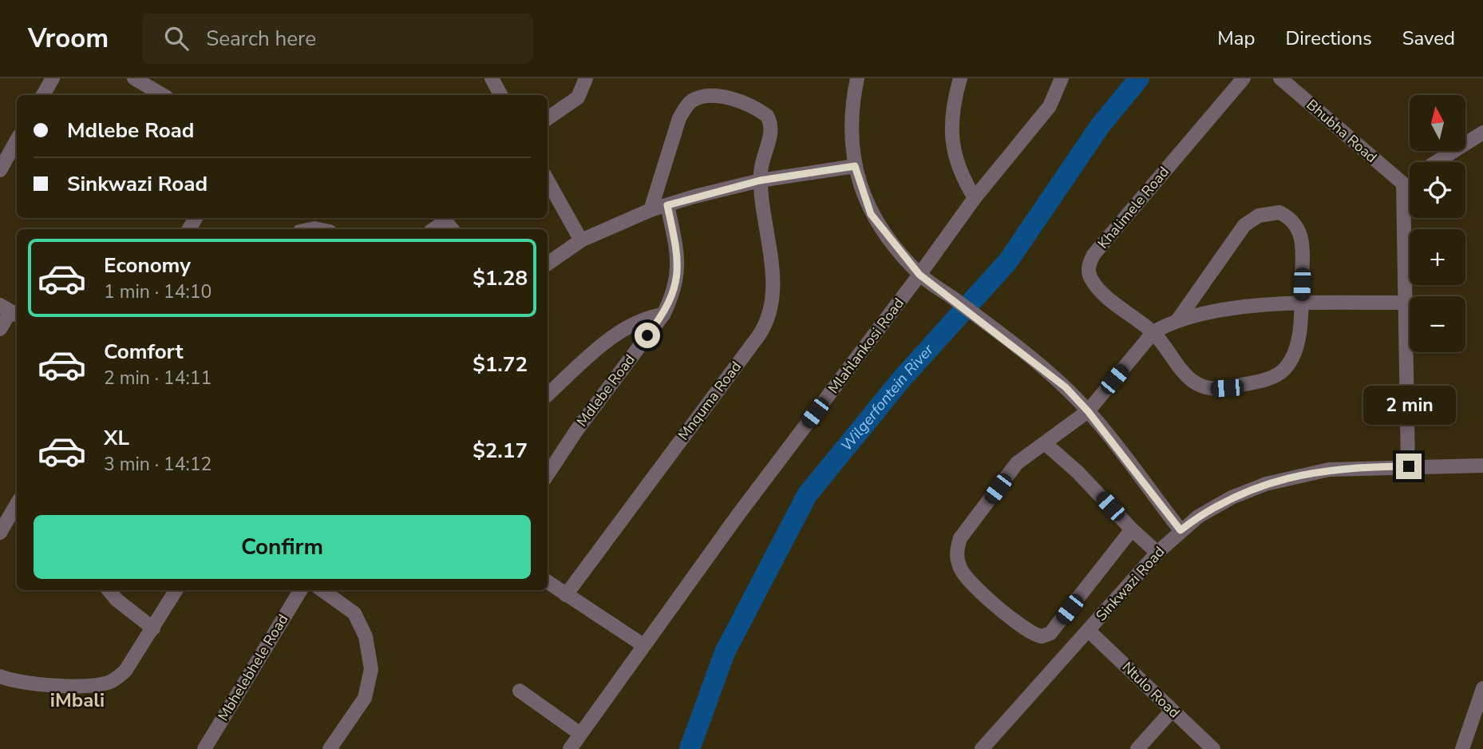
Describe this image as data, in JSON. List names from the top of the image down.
{
  "streets": {
    "street": [
      "Bhubha Road",
      "Khalimele Road",
      "Mlahlankosi Road",
      "Mdlebe Road",
      "Mnquma Road",
      "Sinkwazi Road",
      "Mbhelebhele Road",
      "Ntulo Road"
    ]
  },
  "crossings": [
    ["Sinkwazi Road", "Ntulo Road"]
  ],
  "districts": ["iMbali"],
  "water": ["Wilgerfontein River"],
  "north": "top",
  "page": {
    "header": "Vroom",
    "search": "Search here",
    "nav": ["Map", "Directions", "Saved"],
    "map_buttons": ["+", "−"],
    "banner": ["Mdlebe Road", "Sinkwazi Road"],
    "list": [
      {
        "name": "Economy",
        "note": "1 min · 14:10",
        "value": "$1.28"
      },
      {
        "name": "Comfort",
        "note": "2 min · 14:11",
        "value": "$1.72"
      },
      {
        "name": "XL",
        "note": "3 min · 14:12",
        "value": "$2.17"
      }
    ],
    "bubble": "2 min",
    "buttons": "Confirm"
  }
}
